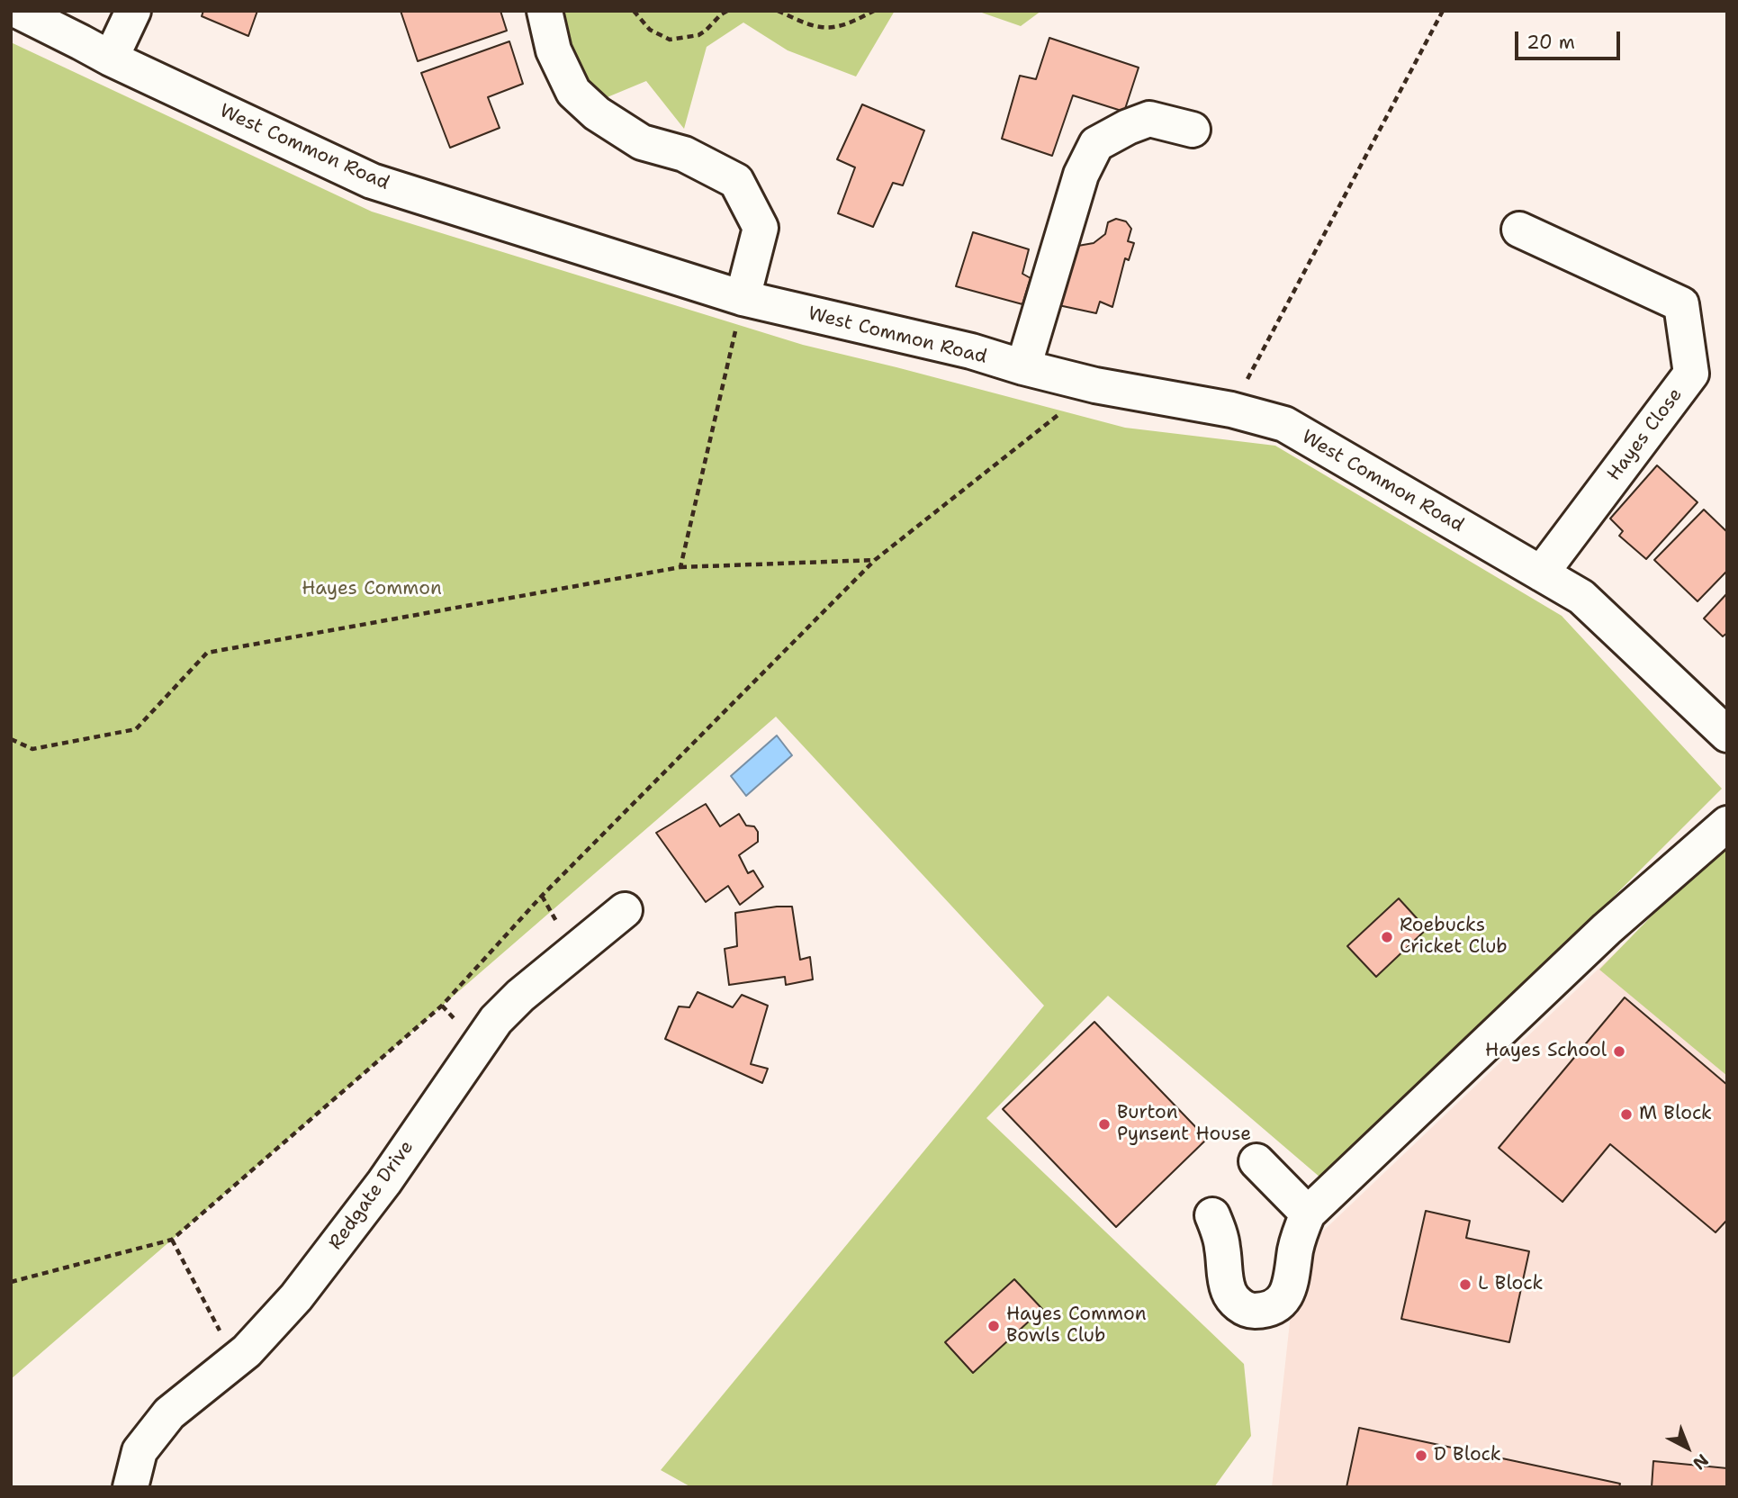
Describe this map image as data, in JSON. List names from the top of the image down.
{
  "streets": {
    "street": ["West Common Road", "Hayes Close", "Redgate Drive"]
  },
  "crossings": [
    ["West Common Road", "Hayes Close"]
  ],
  "parks": ["Hayes Common"],
  "places": [
    "Roebucks Cricket Club",
    "Hayes School",
    "M Block",
    "Burton Pynsent House",
    "L Block",
    "Hayes Common Bowls Club",
    "D Block"
  ],
  "scale_bar": "20 m",
  "north": "bottom right"
}
